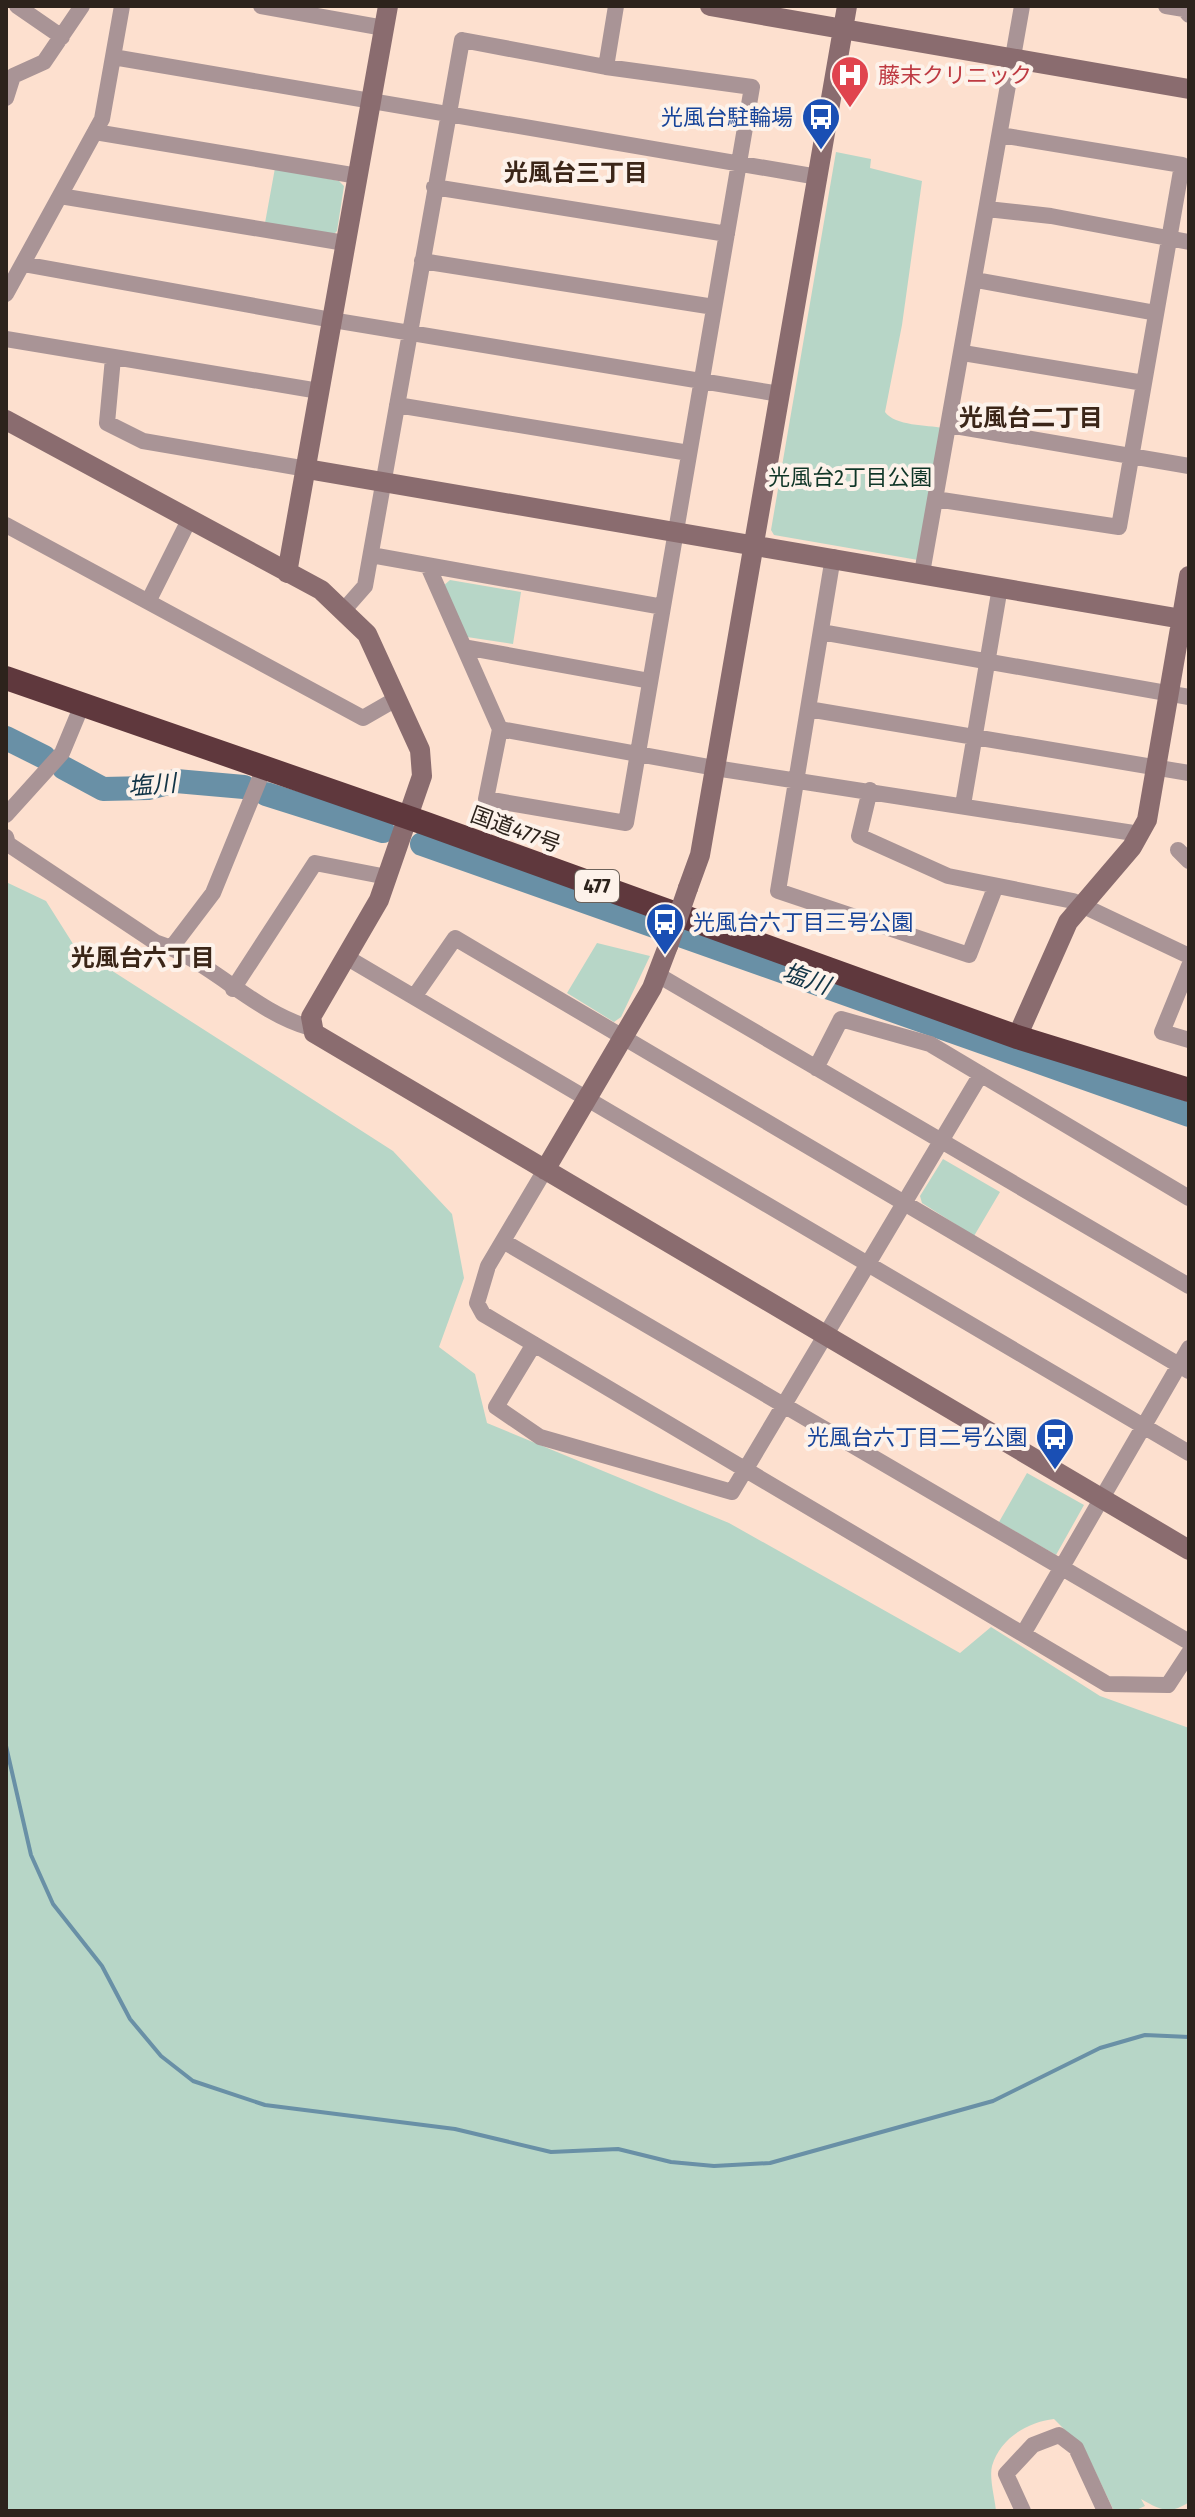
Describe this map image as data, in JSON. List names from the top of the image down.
{
  "streets": {
    "highway": ["国道477号", "477"]
  },
  "districts": ["光風台三丁目", "光風台二丁目", "光風台六丁目"],
  "water": ["塩川"],
  "parks": ["光風台2丁目公園"],
  "places": {
    "hospital": ["藤末クリニック"],
    "bus stop": ["光風台駐輪場", "光風台六丁目三号公園", "光風台六丁目二号公園"]
  }
}
